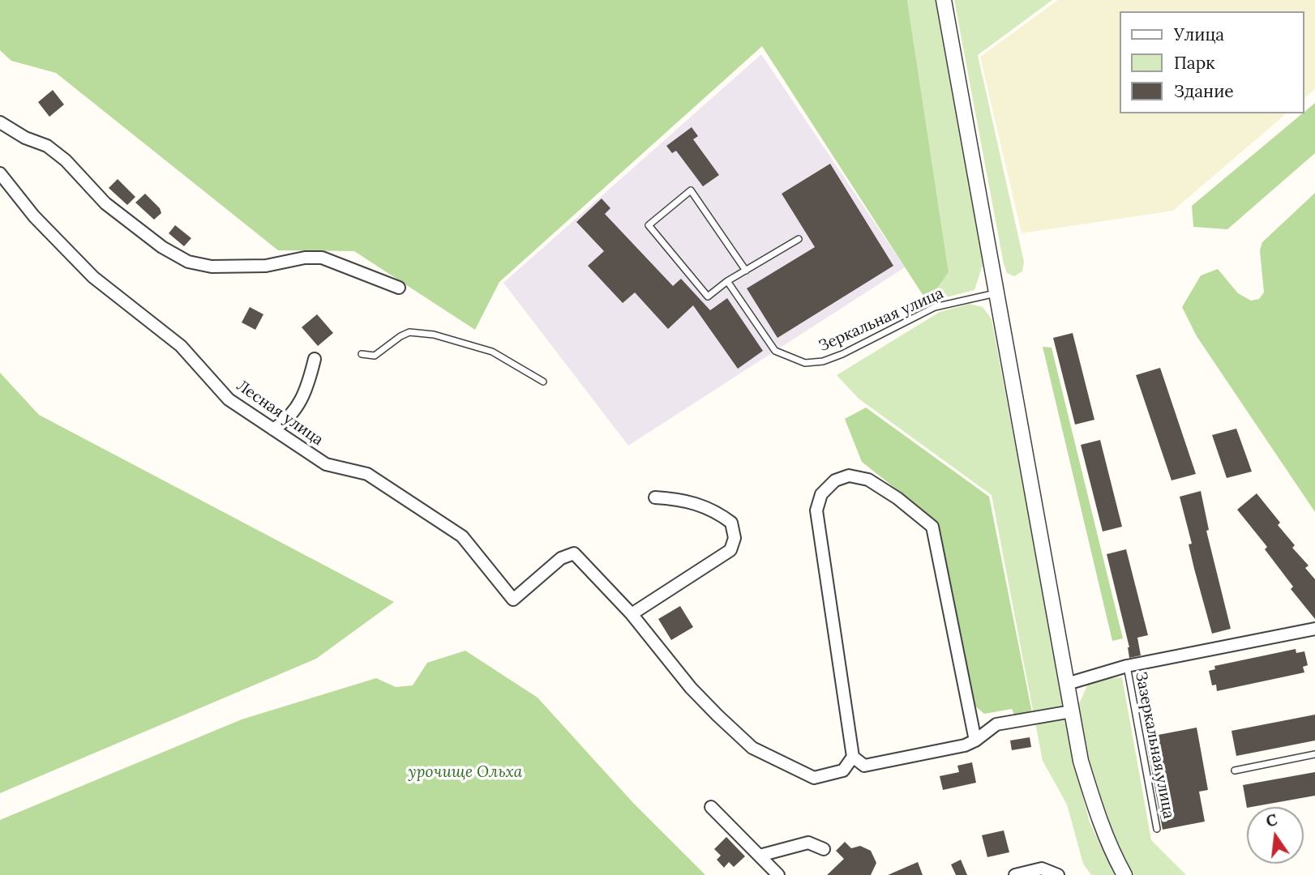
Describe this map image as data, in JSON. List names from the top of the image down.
{
  "streets": {
    "street": ["Лесная улица"],
    "lane": ["Зеркальная улица", "Зазеркальная улица"]
  },
  "parks": ["урочище Ольха"],
  "legend": ["Улица", "Парк", "Здание"],
  "north": "top"
}
